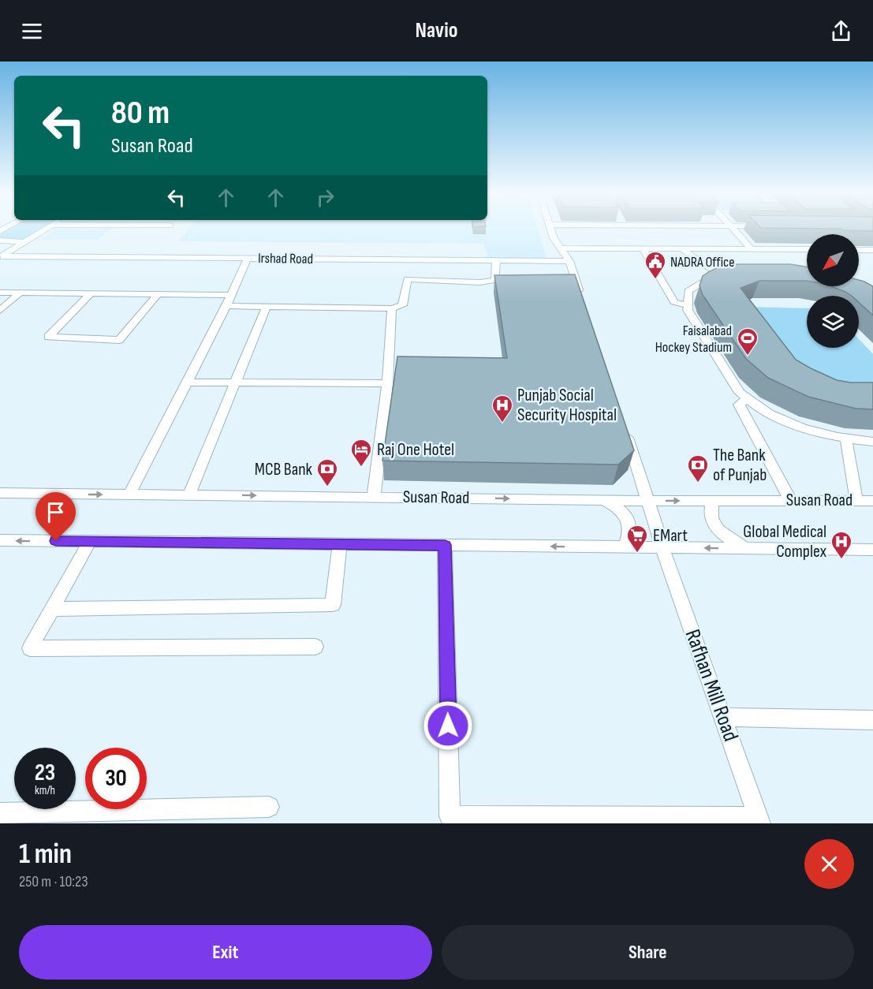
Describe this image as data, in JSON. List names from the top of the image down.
{
  "streets": {
    "street": ["Irshad Road", "Susan Road", "Rafhan Mill Road"]
  },
  "crossings": [
    ["Susan Road", "Rafhan Mill Road"]
  ],
  "places": {
    "public building": ["NADRA Office"],
    "sports": ["Faisalabad Hockey Stadium"],
    "hospital": ["Punjab Social Security Hospital", "Global Medical Complex"],
    "hotel": ["Raj One Hotel"],
    "bank": ["The Bank of Punjab", "MCB Bank"],
    "supermarket": ["EMart"]
  },
  "north": "bottom left",
  "page": {
    "header": "Navio",
    "turn": ["80 m", "Susan Road"],
    "speed": "23 km/h",
    "limit": "30",
    "heading": ["1 min", "250 m · 10:23"],
    "buttons": ["Exit", "Share"]
  }
}
